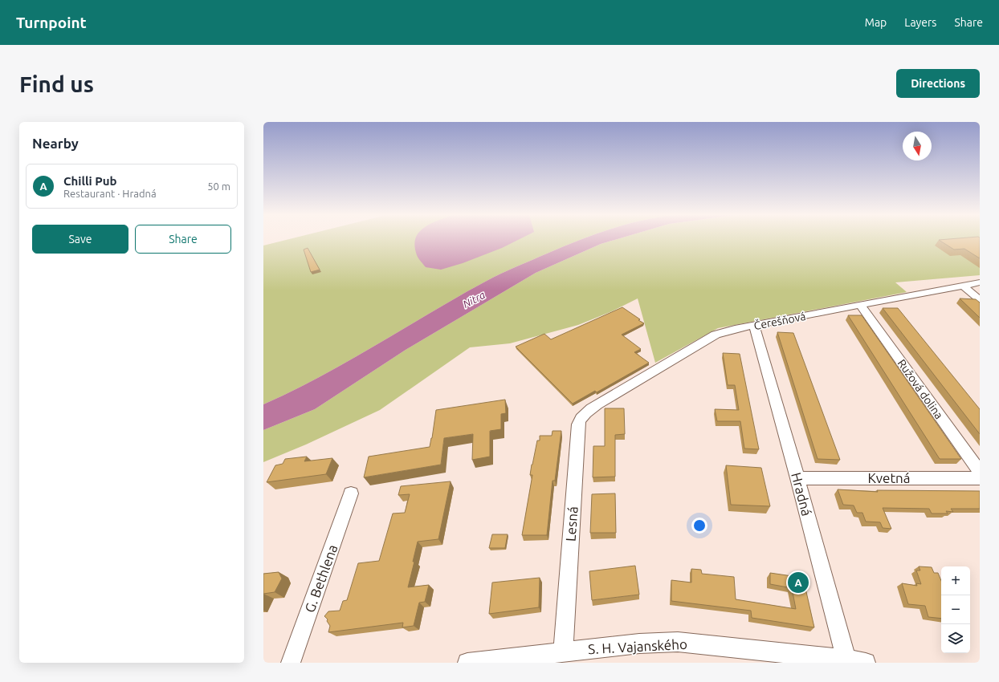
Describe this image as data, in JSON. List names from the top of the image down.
{
  "streets": {
    "street": [
      "Čerešňová",
      "Ružová dolina",
      "Kvetná",
      "Hradná",
      "Lesná",
      "G. Bethlena",
      "S. H. Vajanského"
    ]
  },
  "crossings": [
    ["Čerešňová", "Ružová dolina"],
    ["Čerešňová", "Hradná"],
    ["Čerešňová", "Lesná"],
    ["Kvetná", "Hradná"],
    ["Hradná", "S. H. Vajanského"],
    ["Lesná", "S. H. Vajanského"]
  ],
  "water": ["Nitra"],
  "north": "bottom",
  "page": {
    "header": "Turnpoint",
    "nav": ["Map", "Layers", "Share"],
    "buttons": [
      "Directions",
      ["Save", "Share"]
    ],
    "title": "Find us",
    "heading": "Nearby",
    "list": [
      {
        "mark": "A",
        "name": "Chilli Pub",
        "note": "Restaurant · Hradná",
        "value": "50 m"
      }
    ],
    "map_buttons": ["+", "−"],
    "pins": "A"
  }
}
